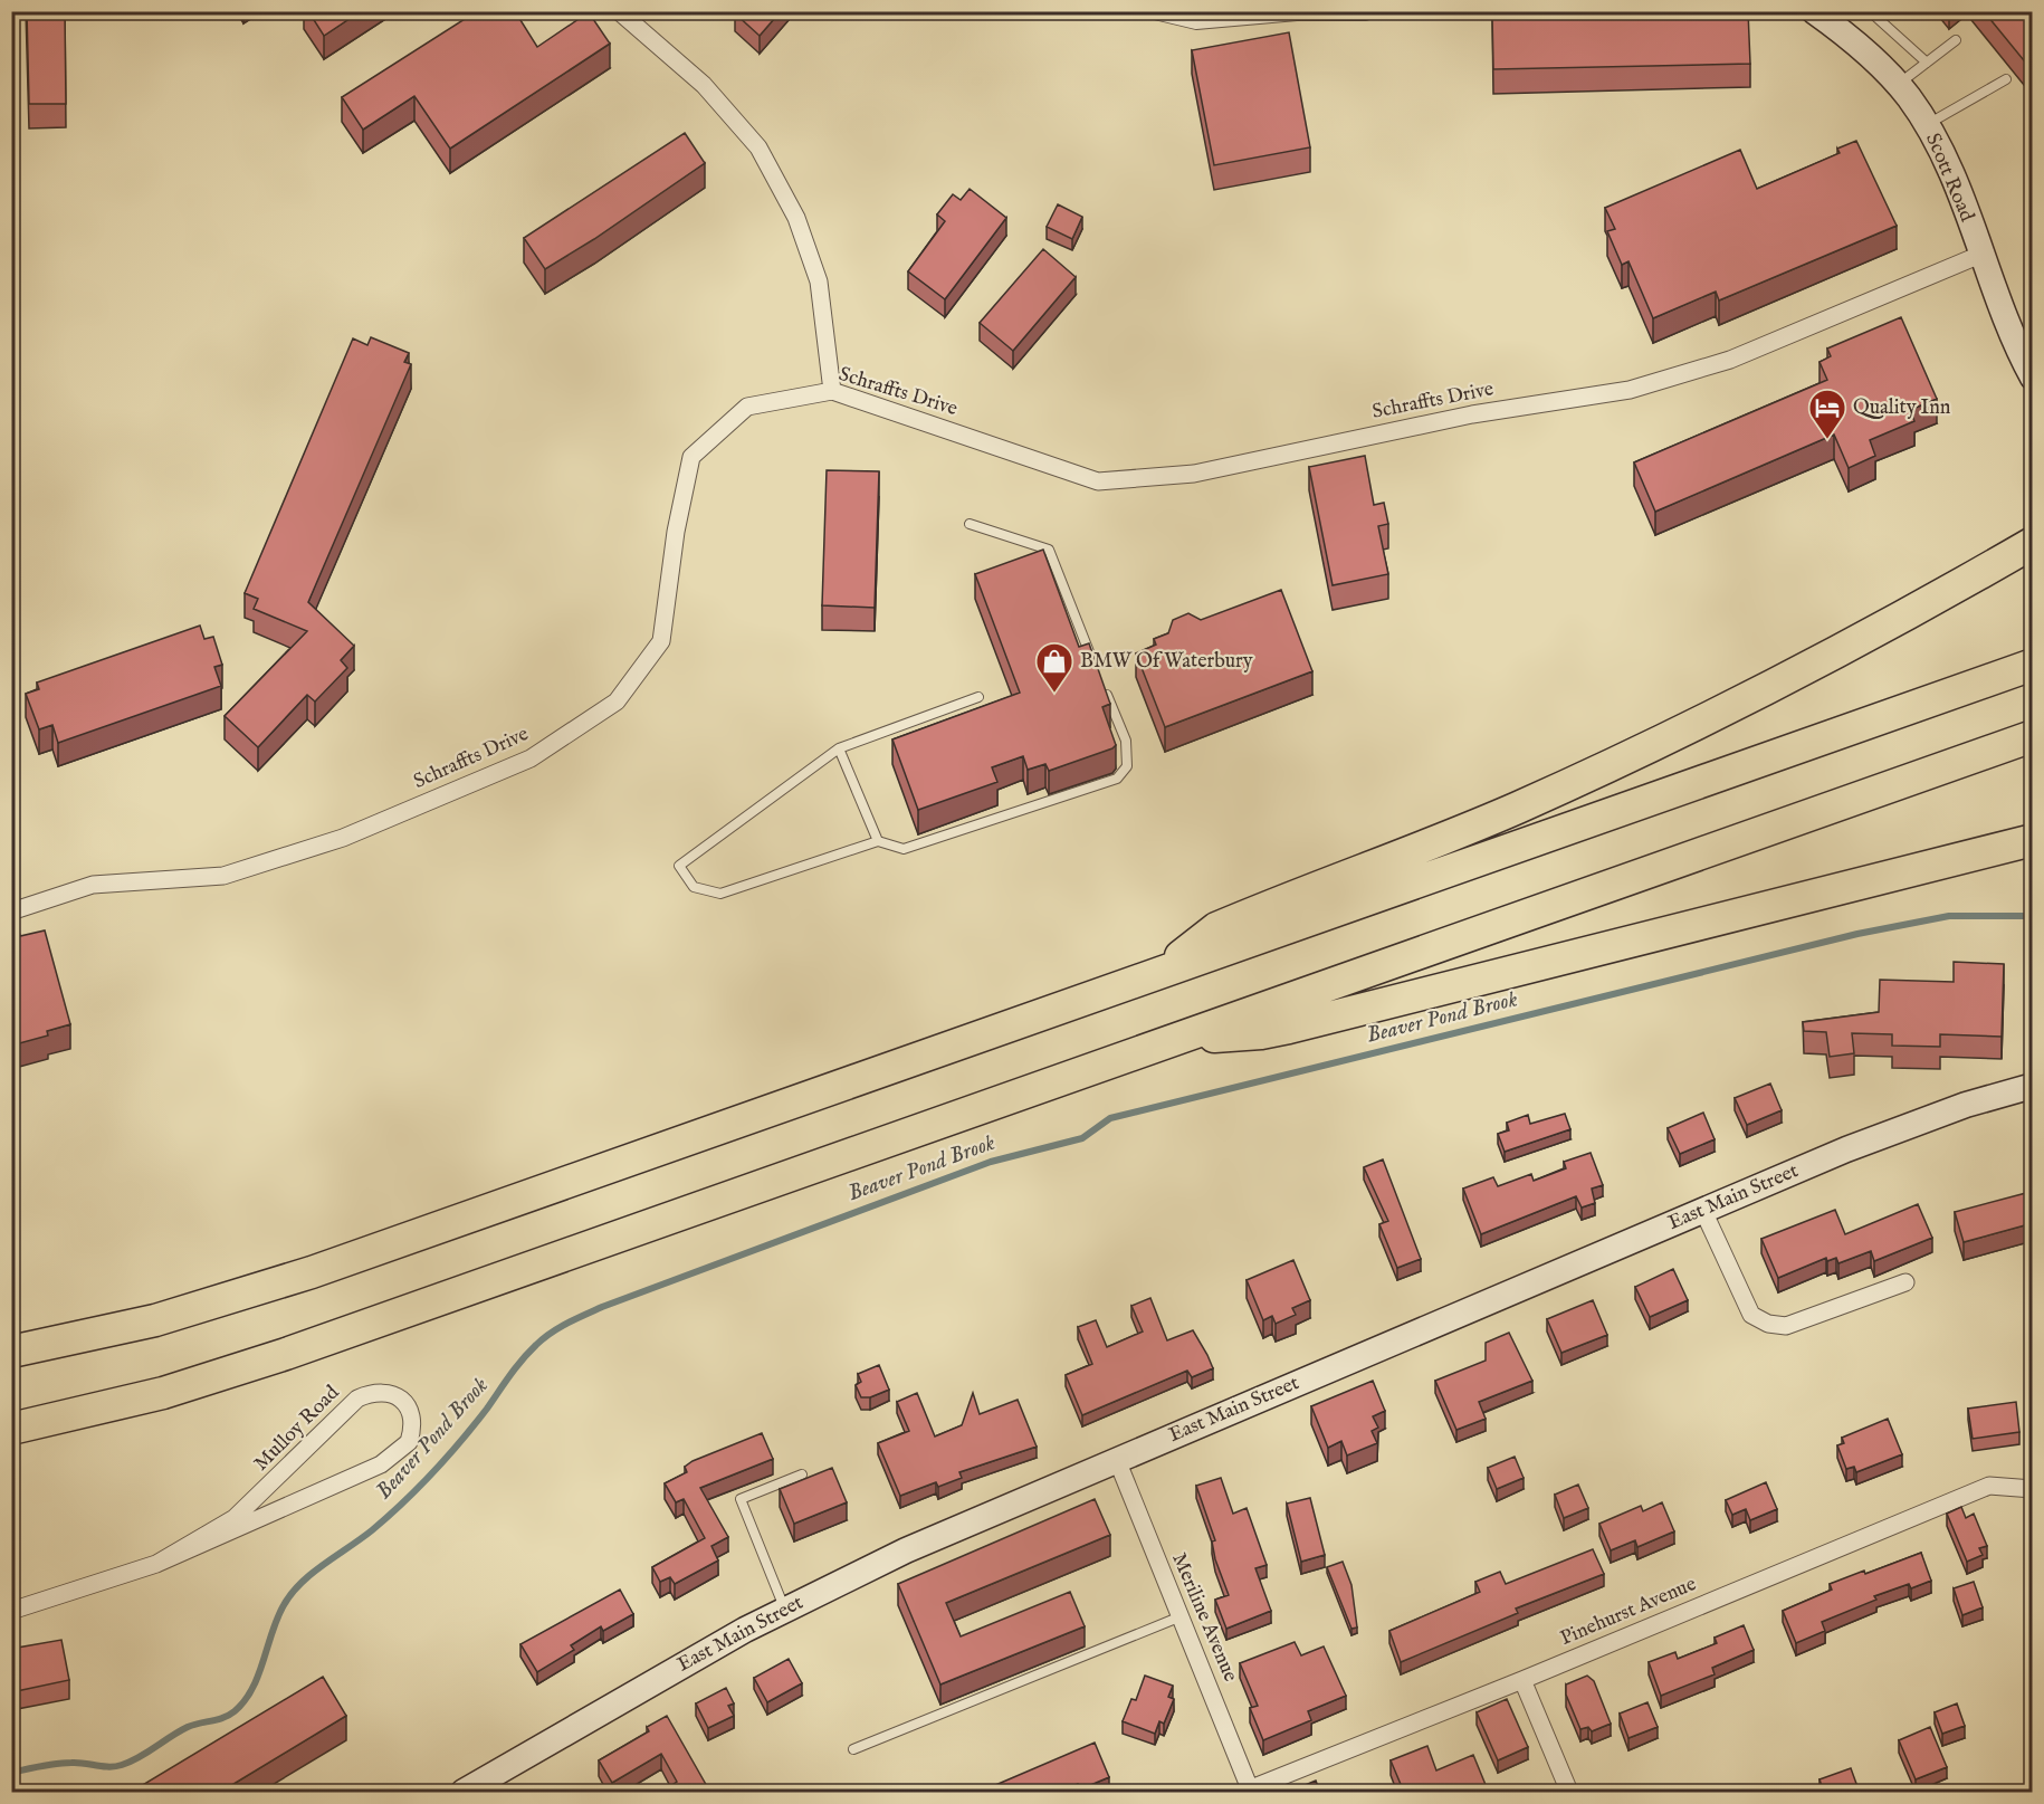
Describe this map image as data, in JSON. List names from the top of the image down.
{
  "streets": {
    "main road": ["Scott Road", "East Main Street"],
    "street": [
      "Schraffts Drive",
      "Mulloy Road",
      "Pinehurst Avenue",
      "Meriline Avenue"
    ]
  },
  "crossings": [
    ["Scott Road", "Schraffts Drive"],
    ["East Main Street", "Meriline Avenue"],
    ["Pinehurst Avenue", "Meriline Avenue"]
  ],
  "water": ["Beaver Pond Brook"],
  "places": {
    "hotel": ["Quality Inn"],
    "shop": ["BMW Of Waterbury"]
  }
}
